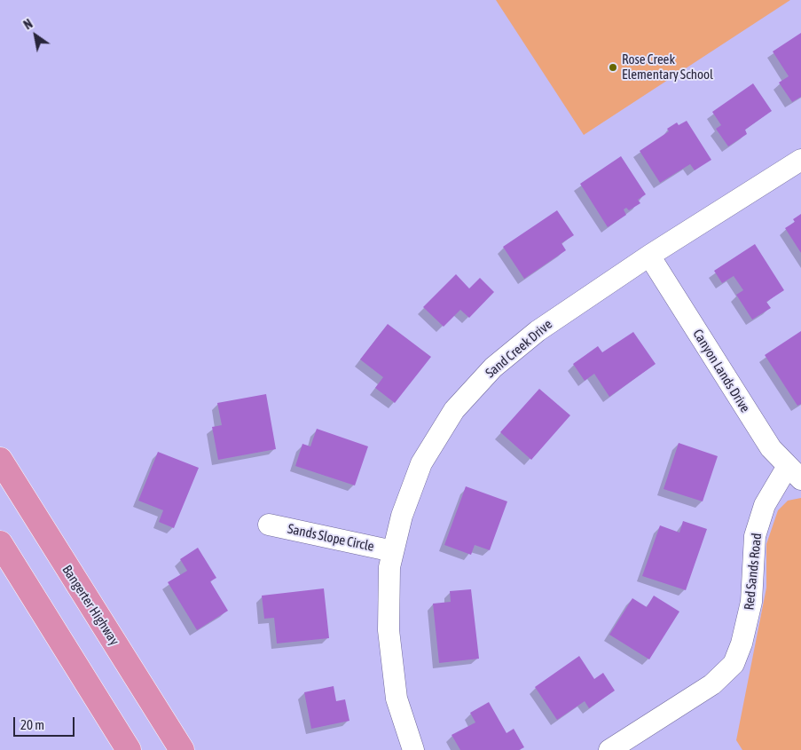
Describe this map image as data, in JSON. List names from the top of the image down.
{
  "streets": {
    "highway": ["Bangerter Highway"],
    "street": [
      "Sand Creek Drive",
      "Canyon Lands Drive",
      "Sands Slope Circle",
      "Red Sands Road"
    ]
  },
  "crossings": [
    ["Sand Creek Drive", "Canyon Lands Drive"],
    ["Sand Creek Drive", "Sands Slope Circle"],
    ["Canyon Lands Drive", "Red Sands Road"]
  ],
  "places": ["Rose Creek Elementary School"],
  "scale_bar": "20 m",
  "north": "top left"
}
